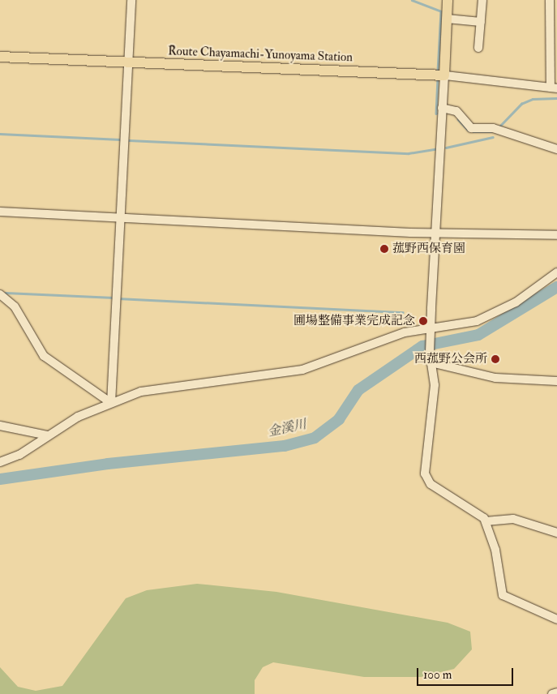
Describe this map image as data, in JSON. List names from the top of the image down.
{
  "streets": {
    "main road": ["Route Chayamachi-Yunoyama Station"]
  },
  "water": ["金溪川"],
  "places": ["菰野西保育園", "圃場整備事業完成記念", "西菰野公会所"],
  "scale_bar": "100 m"
}
